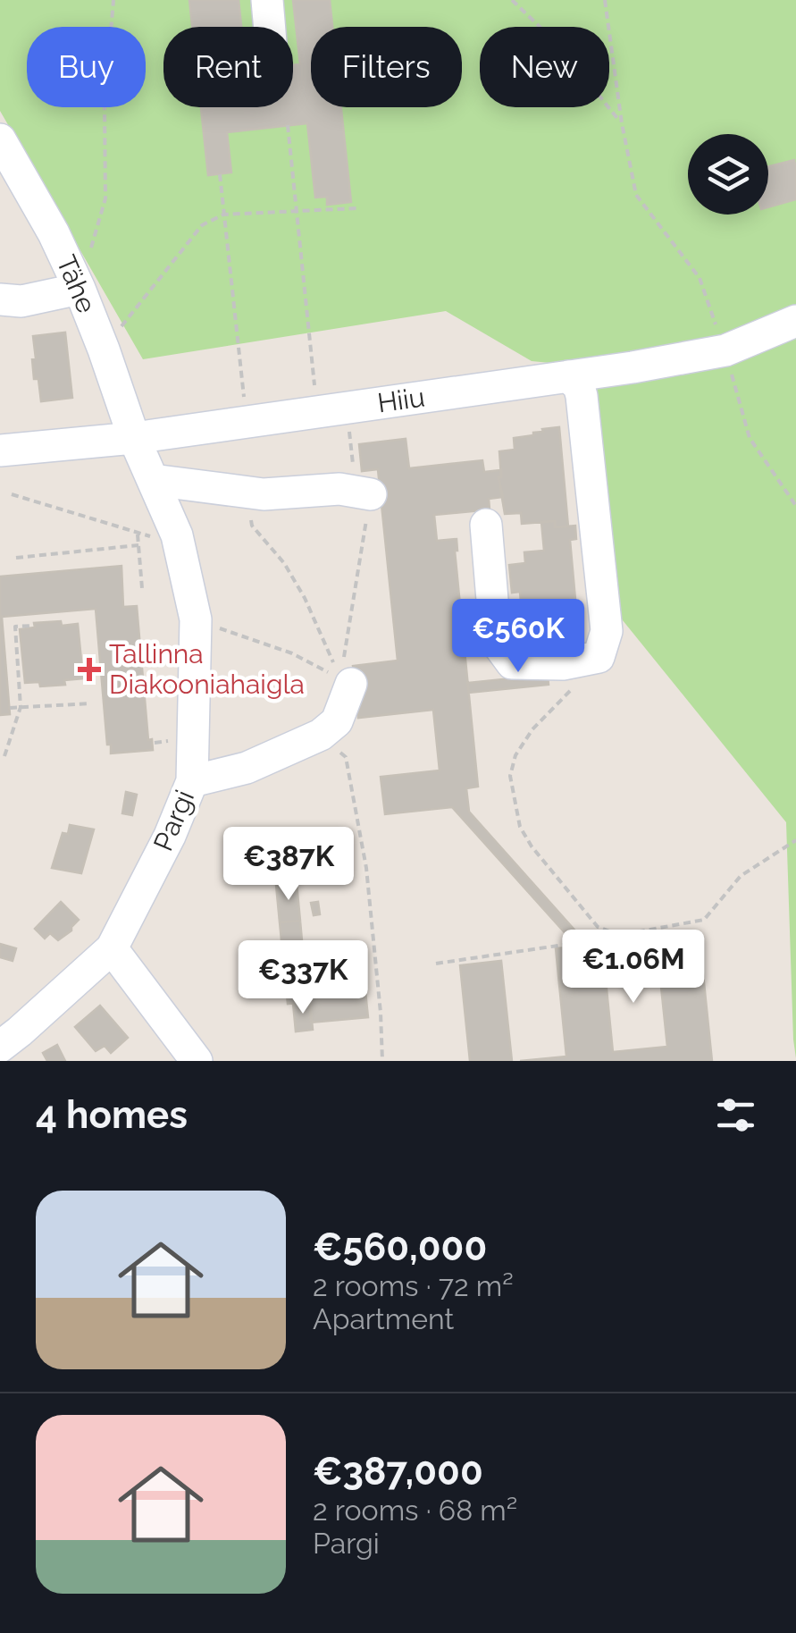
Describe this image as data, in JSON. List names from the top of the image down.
{
  "streets": {
    "street": ["Tähe", "Hiiu", "Pargi"]
  },
  "crossings": [
    ["Tähe", "Hiiu"],
    ["Tähe", "Pargi"],
    ["Hiiu", "Pargi"]
  ],
  "places": {
    "health": ["Tallinna Diakooniahaigla"]
  },
  "page": {
    "chip": [
      "Buy",
      "Rent",
      "Filters",
      "New"
    ],
    "price": [
      "€560K",
      "€387K",
      "€1.06M",
      "€337K"
    ],
    "heading": "4 homes",
    "list": [
      {
        "name": "€560,000",
        "note": "2 rooms · 72 m² · Apartment"
      },
      {
        "name": "€387,000",
        "note": "2 rooms · 68 m² · Pargi"
      }
    ]
  }
}
